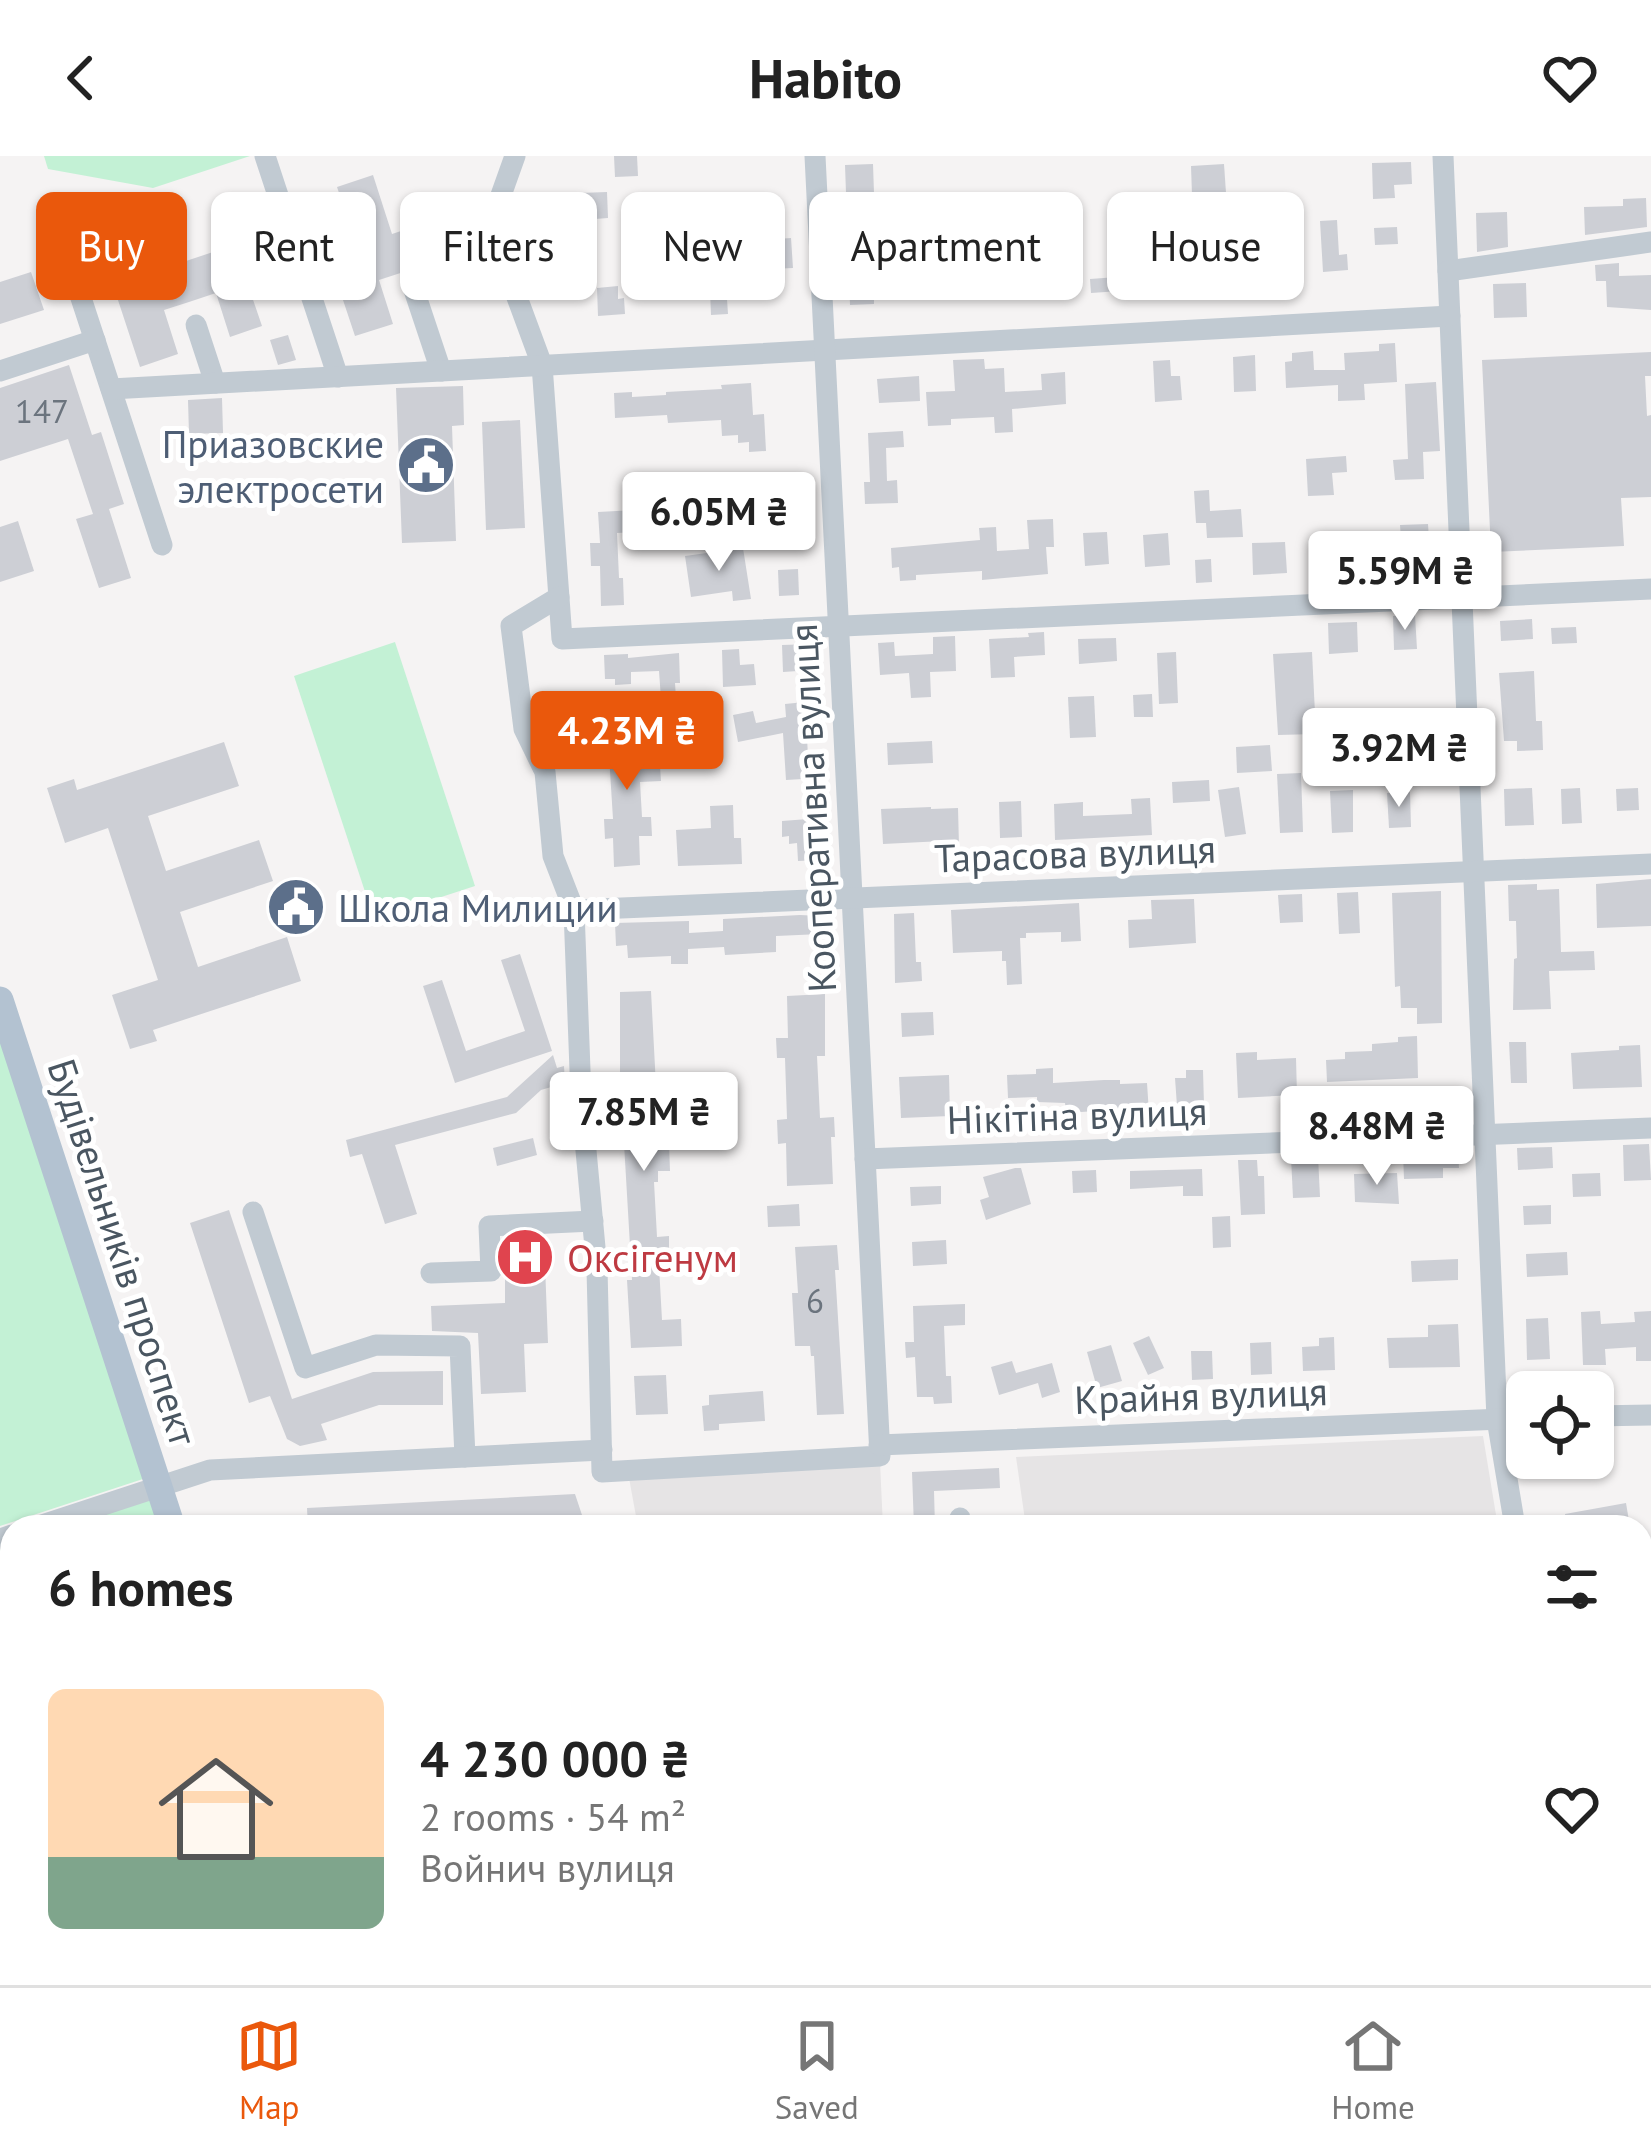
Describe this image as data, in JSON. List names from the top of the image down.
{
  "streets": {
    "main road": ["Будівельників проспект"],
    "street": [
      "Кооперативна вулиця",
      "Тарасова вулиця",
      "Нікітіна вулиця",
      "Крайня вулиця"
    ]
  },
  "crossings": [
    ["Кооперативна вулиця", "Тарасова вулиця"],
    ["Кооперативна вулиця", "Нікітіна вулиця"],
    ["Кооперативна вулиця", "Крайня вулиця"],
    ["Будівельників проспект", "Крайня вулиця"]
  ],
  "places": {
    "public building": ["Приазовские электросети", "Школа Милиции"],
    "hospital": ["Оксігенум"]
  },
  "house_numbers": ["147", "6"],
  "page": {
    "header": "Habito",
    "chip": [
      "Buy",
      "Rent",
      "Filters",
      "New",
      "Apartment",
      "House"
    ],
    "price": [
      "6.05M ₴",
      "5.59M ₴",
      "4.23M ₴",
      "3.92M ₴",
      "7.85M ₴",
      "8.48M ₴"
    ],
    "heading": "6 homes",
    "list": [
      {
        "name": "4 230 000 ₴",
        "note": "2 rooms · 54 m² · Войнич вулиця"
      }
    ],
    "tabs": ["Map", "Saved", "Home"]
  }
}
